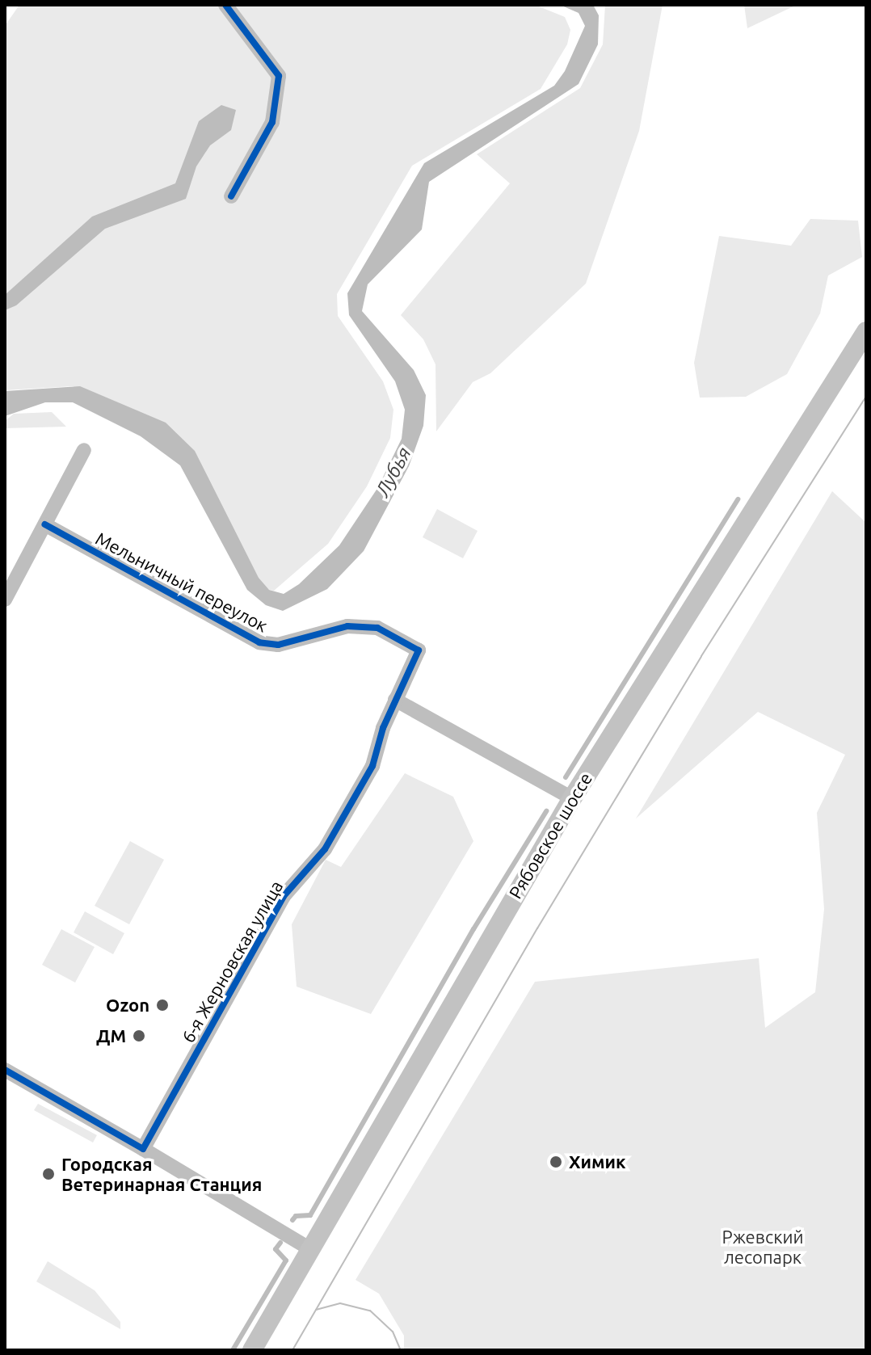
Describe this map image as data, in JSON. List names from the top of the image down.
{
  "streets": {
    "main road": ["Рябовское шоссе"],
    "street": ["Мельничный переулок", "6-я Жерновская улица"]
  },
  "crossings": [
    ["Мельничный переулок", "6-я Жерновская улица"]
  ],
  "water": ["Лубья"],
  "parks": ["Ржевский лесопарк"],
  "places": [
    "Ozon",
    "ДМ",
    "Химик",
    "Городская Ветеринарная Станция"
  ]
}
